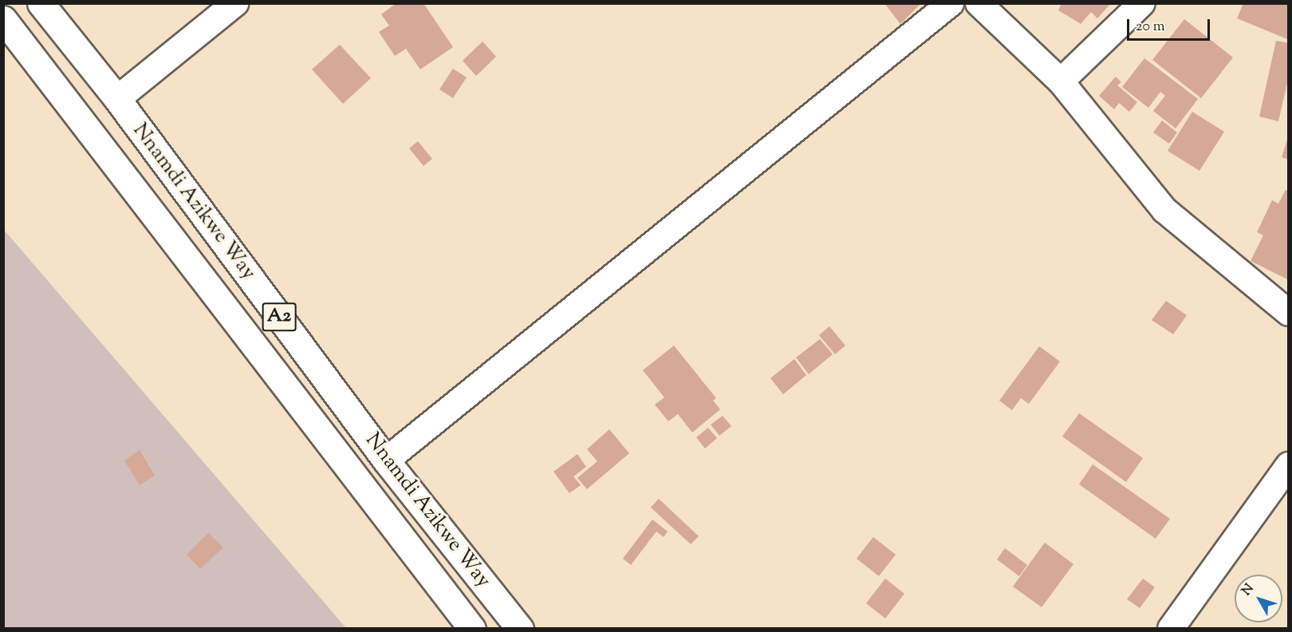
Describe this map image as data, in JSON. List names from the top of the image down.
{
  "streets": {
    "highway": ["Nnamdi Azikwe Way", "A2"]
  },
  "scale_bar": "20 m",
  "north": "top left"
}
